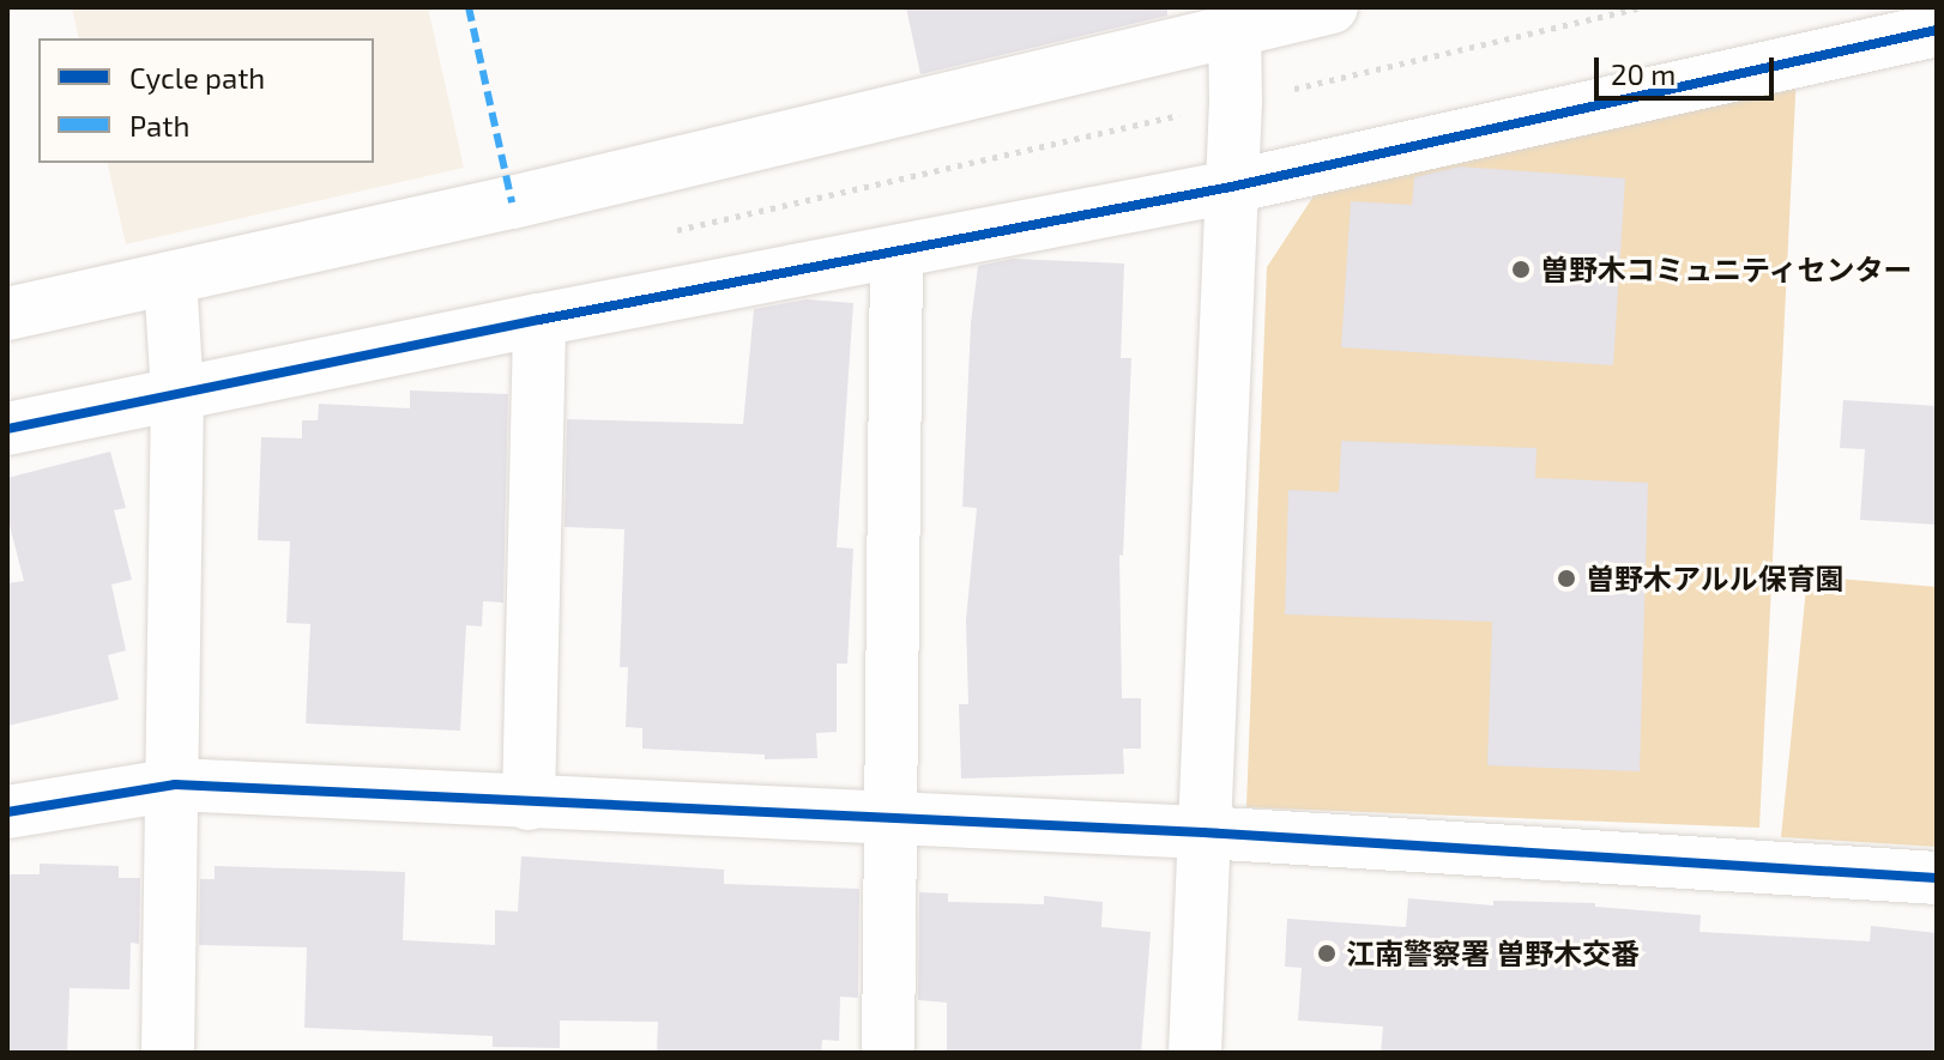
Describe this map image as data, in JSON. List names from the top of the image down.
{
  "places": ["曽野木コミュニティセンター", "曽野木アルル保育園", "江南警察署 曽野木交番"],
  "legend": ["Cycle path", "Path"],
  "scale_bar": "20 m"
}
